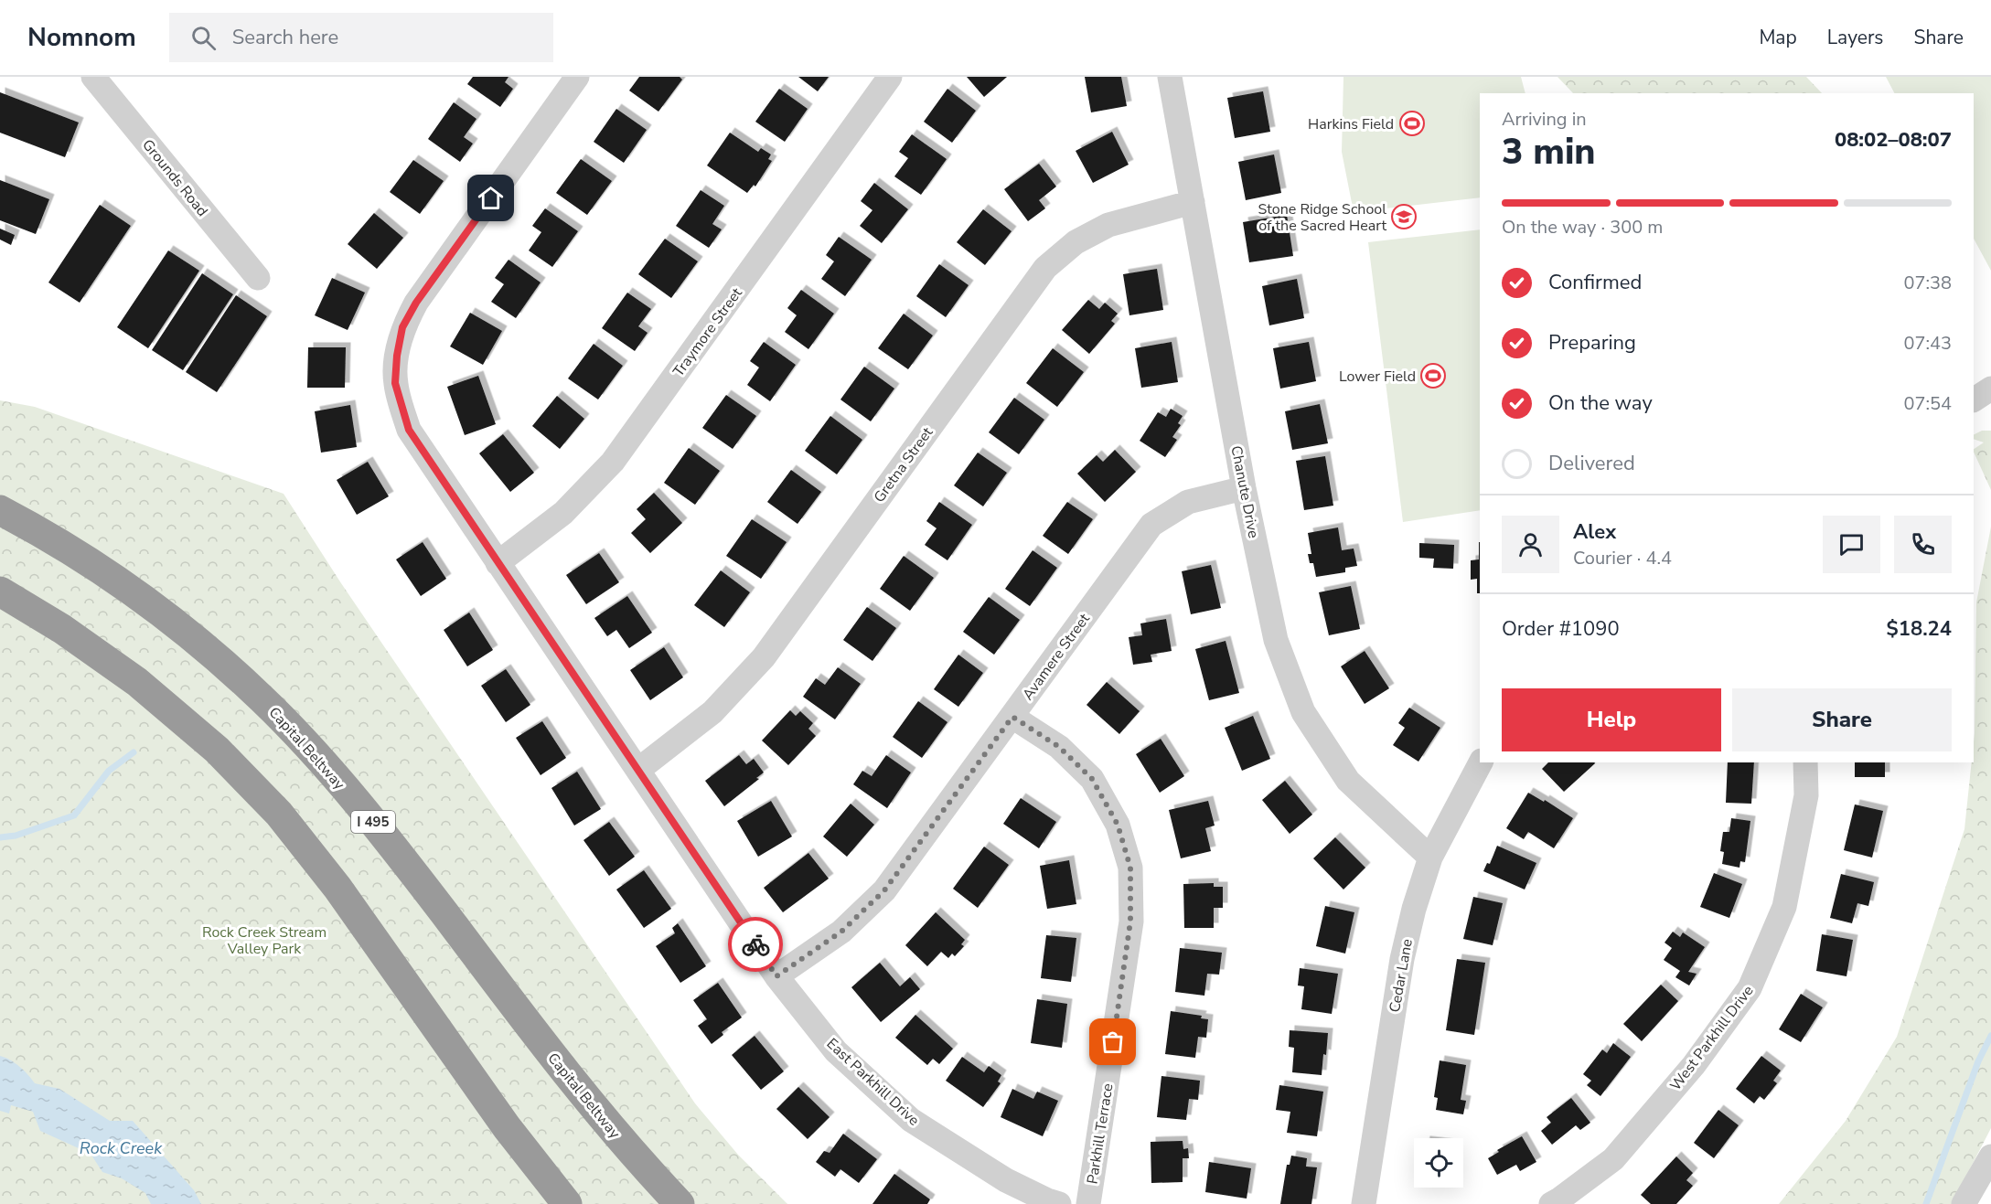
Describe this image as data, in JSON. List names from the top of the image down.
{
  "streets": {
    "highway": ["Capital Beltway", "I 495"],
    "street": [
      "Grounds Road",
      "Traymore Street",
      "Gretna Street",
      "Chanute Drive",
      "Avamere Street",
      "Cedar Lane",
      "West Parkhill Drive",
      "East Parkhill Drive",
      "Parkhill Terrace"
    ]
  },
  "crossings": [
    ["Traymore Street", "East Parkhill Drive"],
    ["Gretna Street", "Chanute Drive"],
    ["Gretna Street", "East Parkhill Drive"],
    ["Chanute Drive", "Avamere Street"],
    ["Chanute Drive", "Cedar Lane"],
    ["Avamere Street", "East Parkhill Drive"],
    ["Avamere Street", "Parkhill Terrace"]
  ],
  "water": ["Rock Creek"],
  "parks": ["Rock Creek Stream Valley Park"],
  "places": {
    "sports": ["Harkins Field", "Lower Field"],
    "school or university": ["Stone Ridge School of the Sacred Heart"]
  },
  "page": {
    "header": "Nomnom",
    "search": "Search here",
    "nav": ["Map", "Layers", "Share"],
    "heading": ["3 min", "Arriving in", "08:02–08:07"],
    "panel": [
      "Alex",
      "Courier · 4.4",
      "Order #1090",
      "$18.24"
    ],
    "bar": "On the way · 300 m",
    "list": [
      ["Confirmed", "07:38"],
      ["Preparing", "07:43"],
      ["On the way", "07:54"],
      "Delivered"
    ],
    "buttons": ["Help", "Share"]
  }
}
